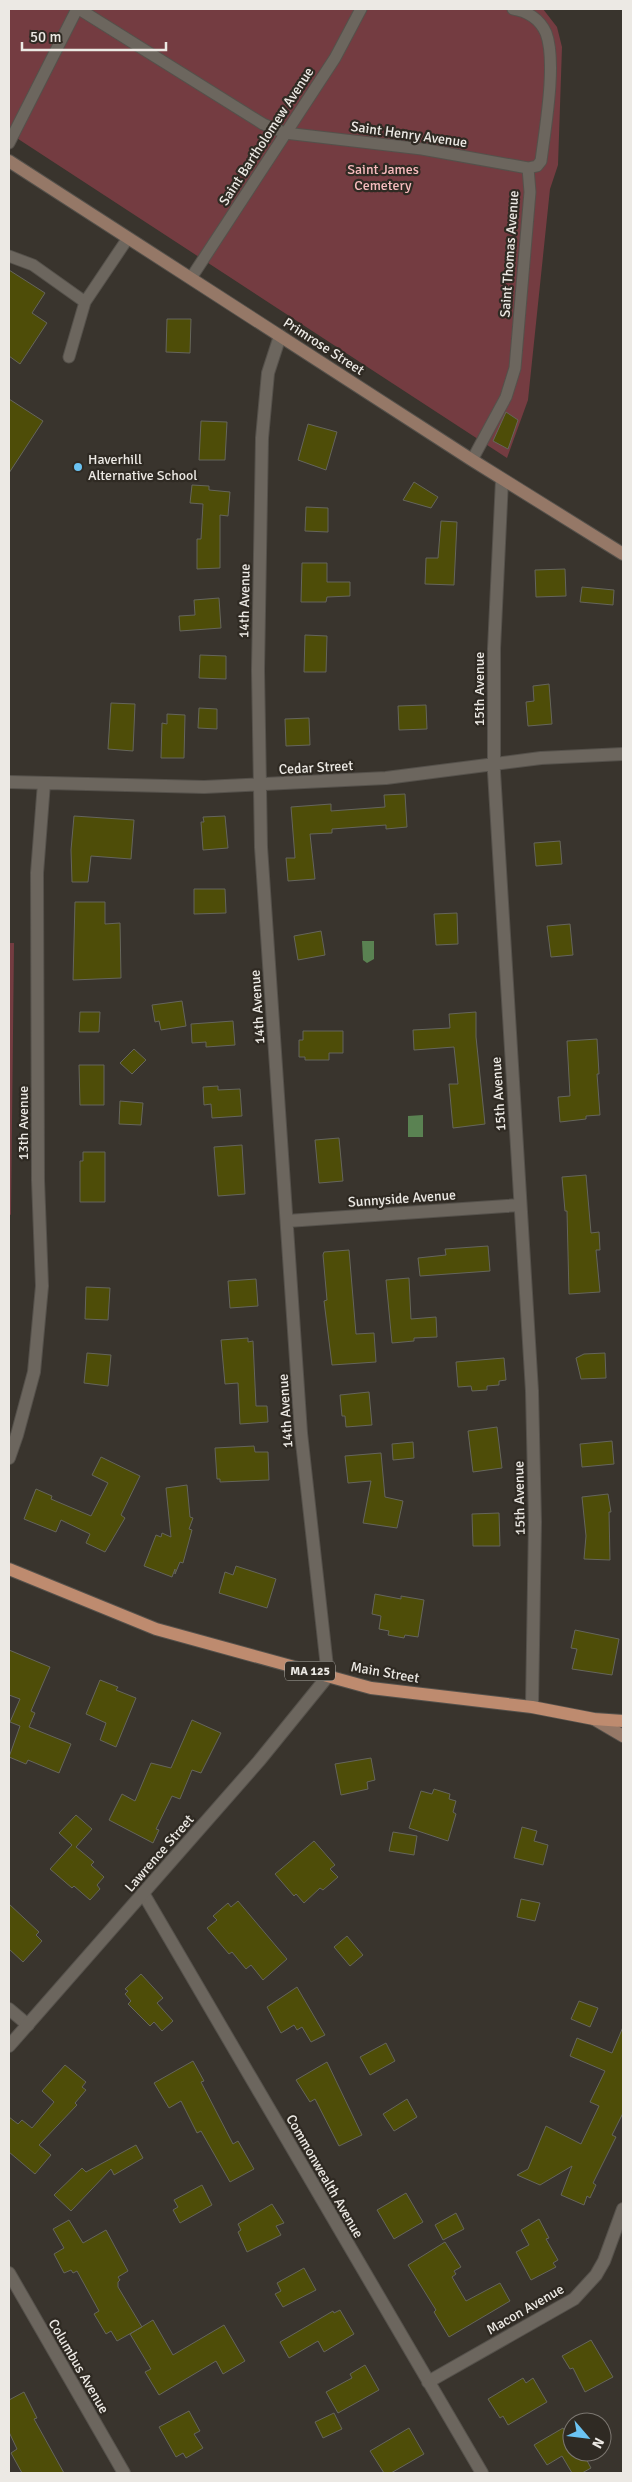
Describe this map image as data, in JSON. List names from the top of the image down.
{
  "streets": {
    "main road": ["Primrose Street", "MA 125", "Main Street"],
    "street": [
      "14th Avenue",
      "15th Avenue",
      "Cedar Street",
      "13th Avenue",
      "Sunnyside Avenue",
      "Lawrence Street",
      "Commonwealth Avenue",
      "Macon Avenue",
      "Columbus Avenue"
    ],
    "lane": ["Saint Henry Avenue", "Saint Bartholomew Avenue", "Saint Thomas Avenue"]
  },
  "crossings": [
    ["Saint Henry Avenue", "Saint Bartholomew Avenue"],
    ["Saint Henry Avenue", "Saint Thomas Avenue"],
    ["Saint Bartholomew Avenue", "Primrose Street"],
    ["Saint Thomas Avenue", "Primrose Street"],
    ["Primrose Street", "14th Avenue"],
    ["Primrose Street", "15th Avenue"],
    ["14th Avenue", "Cedar Street"],
    ["14th Avenue", "Sunnyside Avenue"],
    ["14th Avenue", "Main Street"],
    ["14th Avenue", "Lawrence Street"],
    ["15th Avenue", "Cedar Street"],
    ["15th Avenue", "Sunnyside Avenue"],
    ["15th Avenue", "Main Street"],
    ["Cedar Street", "13th Avenue"],
    ["Main Street", "Lawrence Street"],
    ["Lawrence Street", "Commonwealth Avenue"],
    ["Commonwealth Avenue", "Macon Avenue"]
  ],
  "parks": ["Saint James Cemetery"],
  "places": ["Haverhill Alternative School"],
  "scale_bar": "50 m",
  "north": "bottom right"
}
